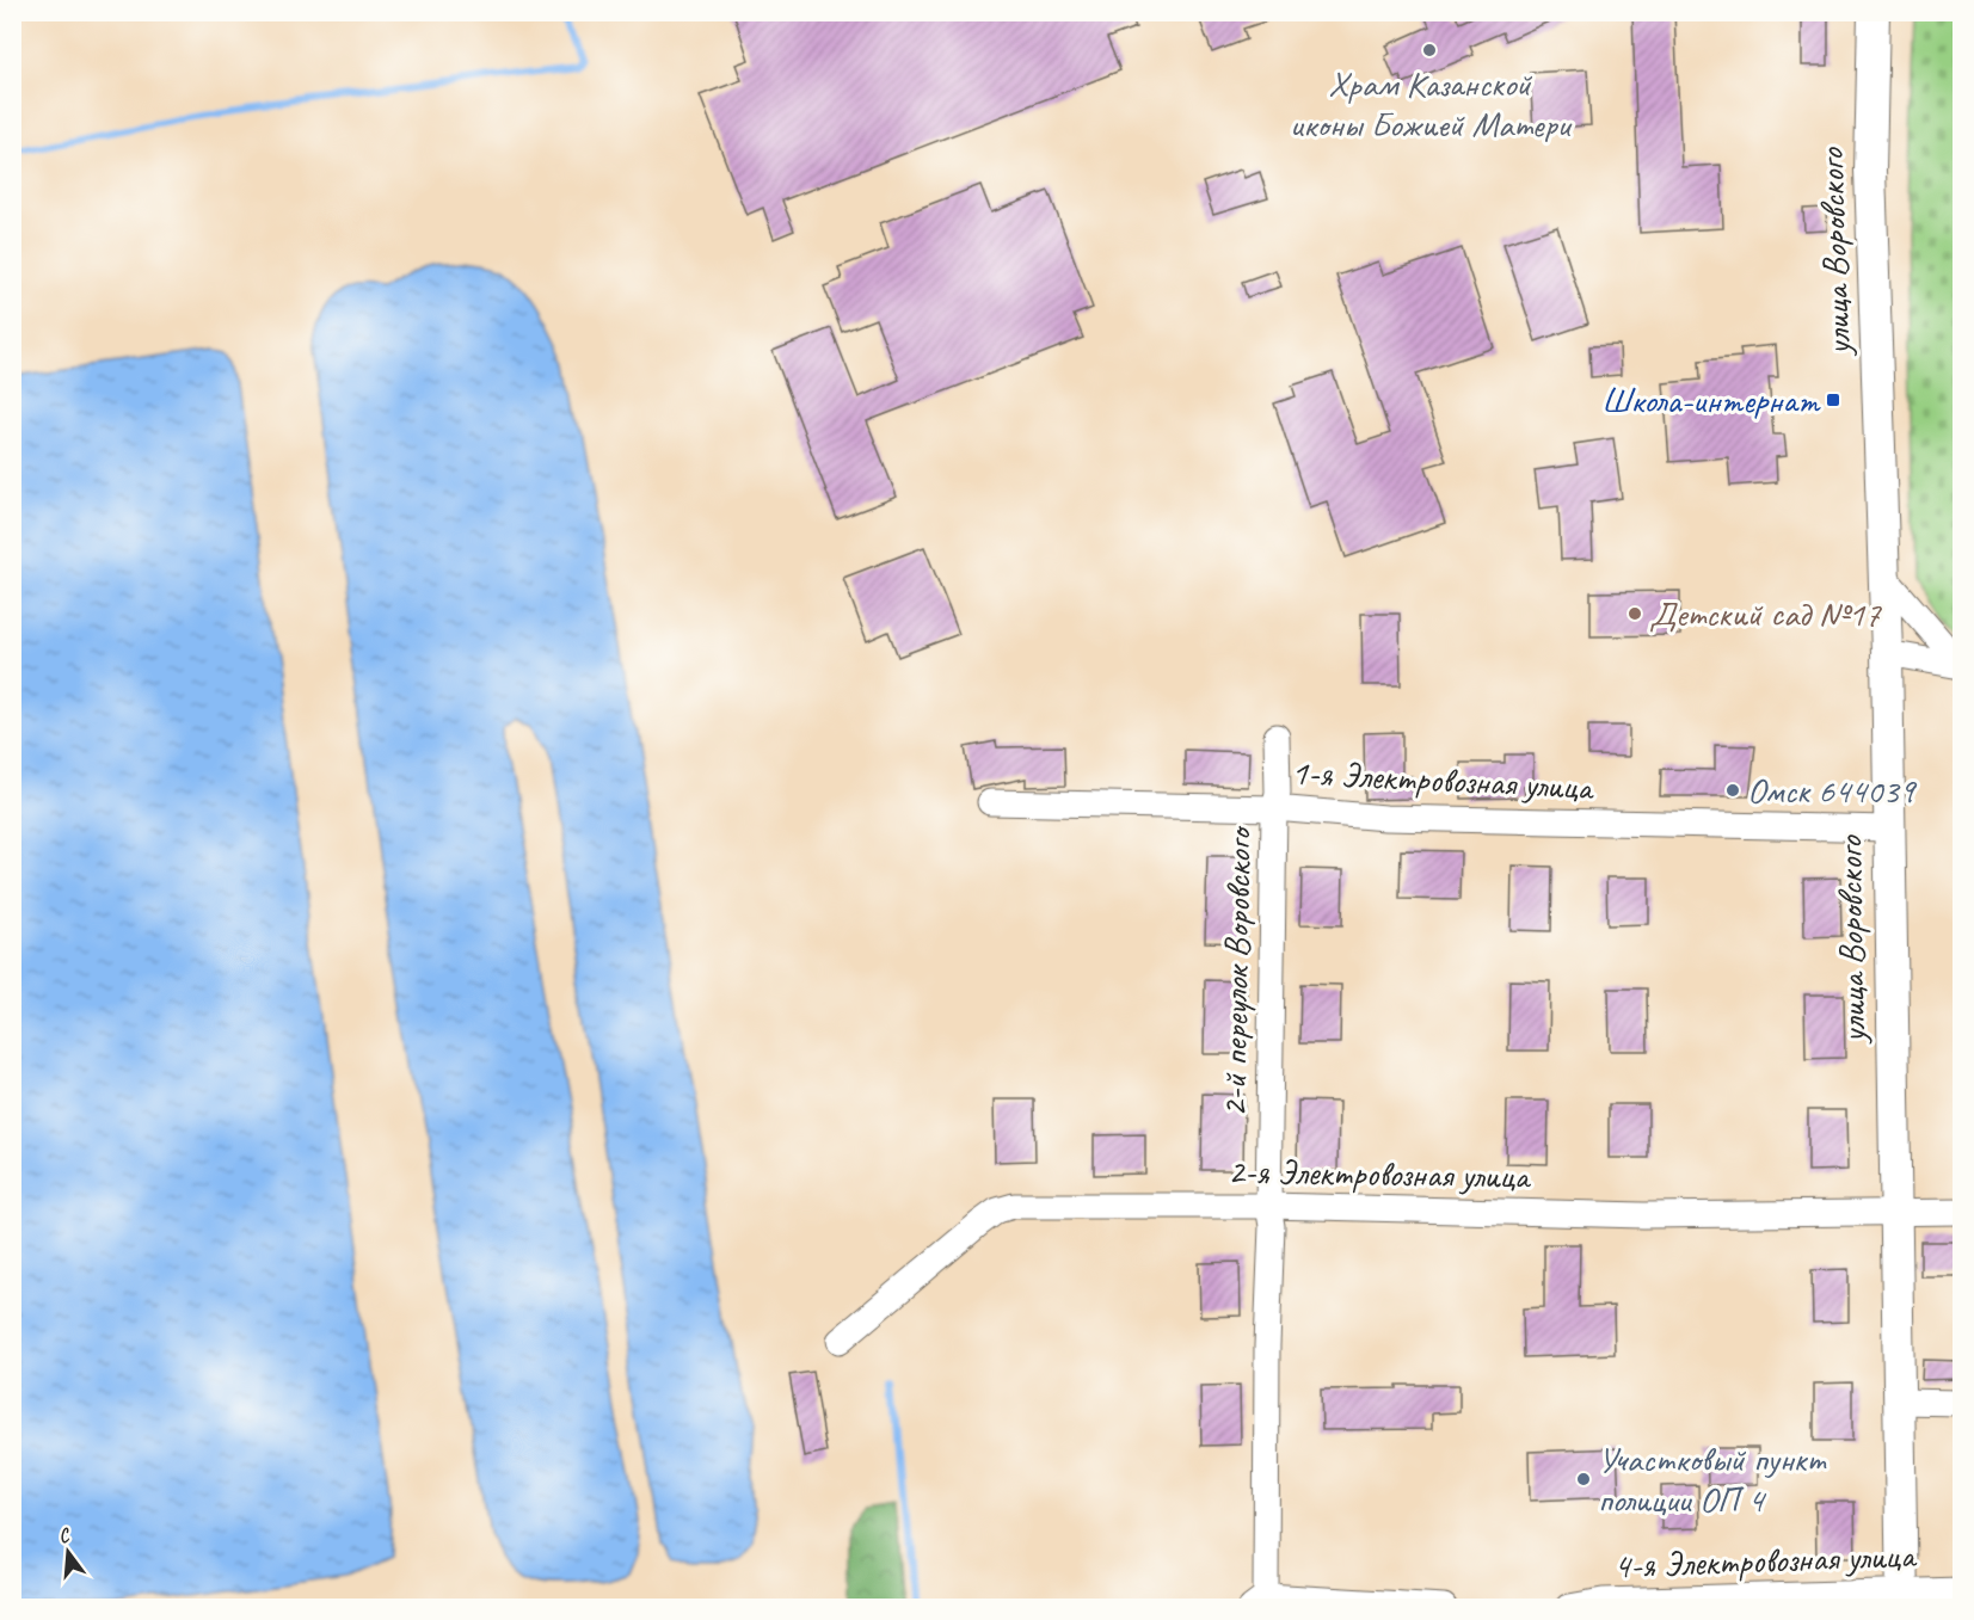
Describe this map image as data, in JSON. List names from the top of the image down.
{
  "streets": {
    "main road": ["улица Воровского"],
    "street": [
      "1-я Электровозная улица",
      "2-й переулок Воровского",
      "2-я Электровозная улица",
      "4-я Электровозная улица"
    ]
  },
  "crossings": [
    ["улица Воровского", "1-я Электровозная улица"],
    ["улица Воровского", "2-я Электровозная улица"],
    ["улица Воровского", "4-я Электровозная улица"],
    ["1-я Электровозная улица", "2-й переулок Воровского"],
    ["2-й переулок Воровского", "2-я Электровозная улица"]
  ],
  "places": {
    "other": [
      "Храм Казанской иконы Божией Матери",
      "Детский сад №17",
      "Омск 644039",
      "Участковый пункт полиции ОП 4"
    ],
    "transit": ["Школа-интернат"]
  },
  "north": "top"
}
